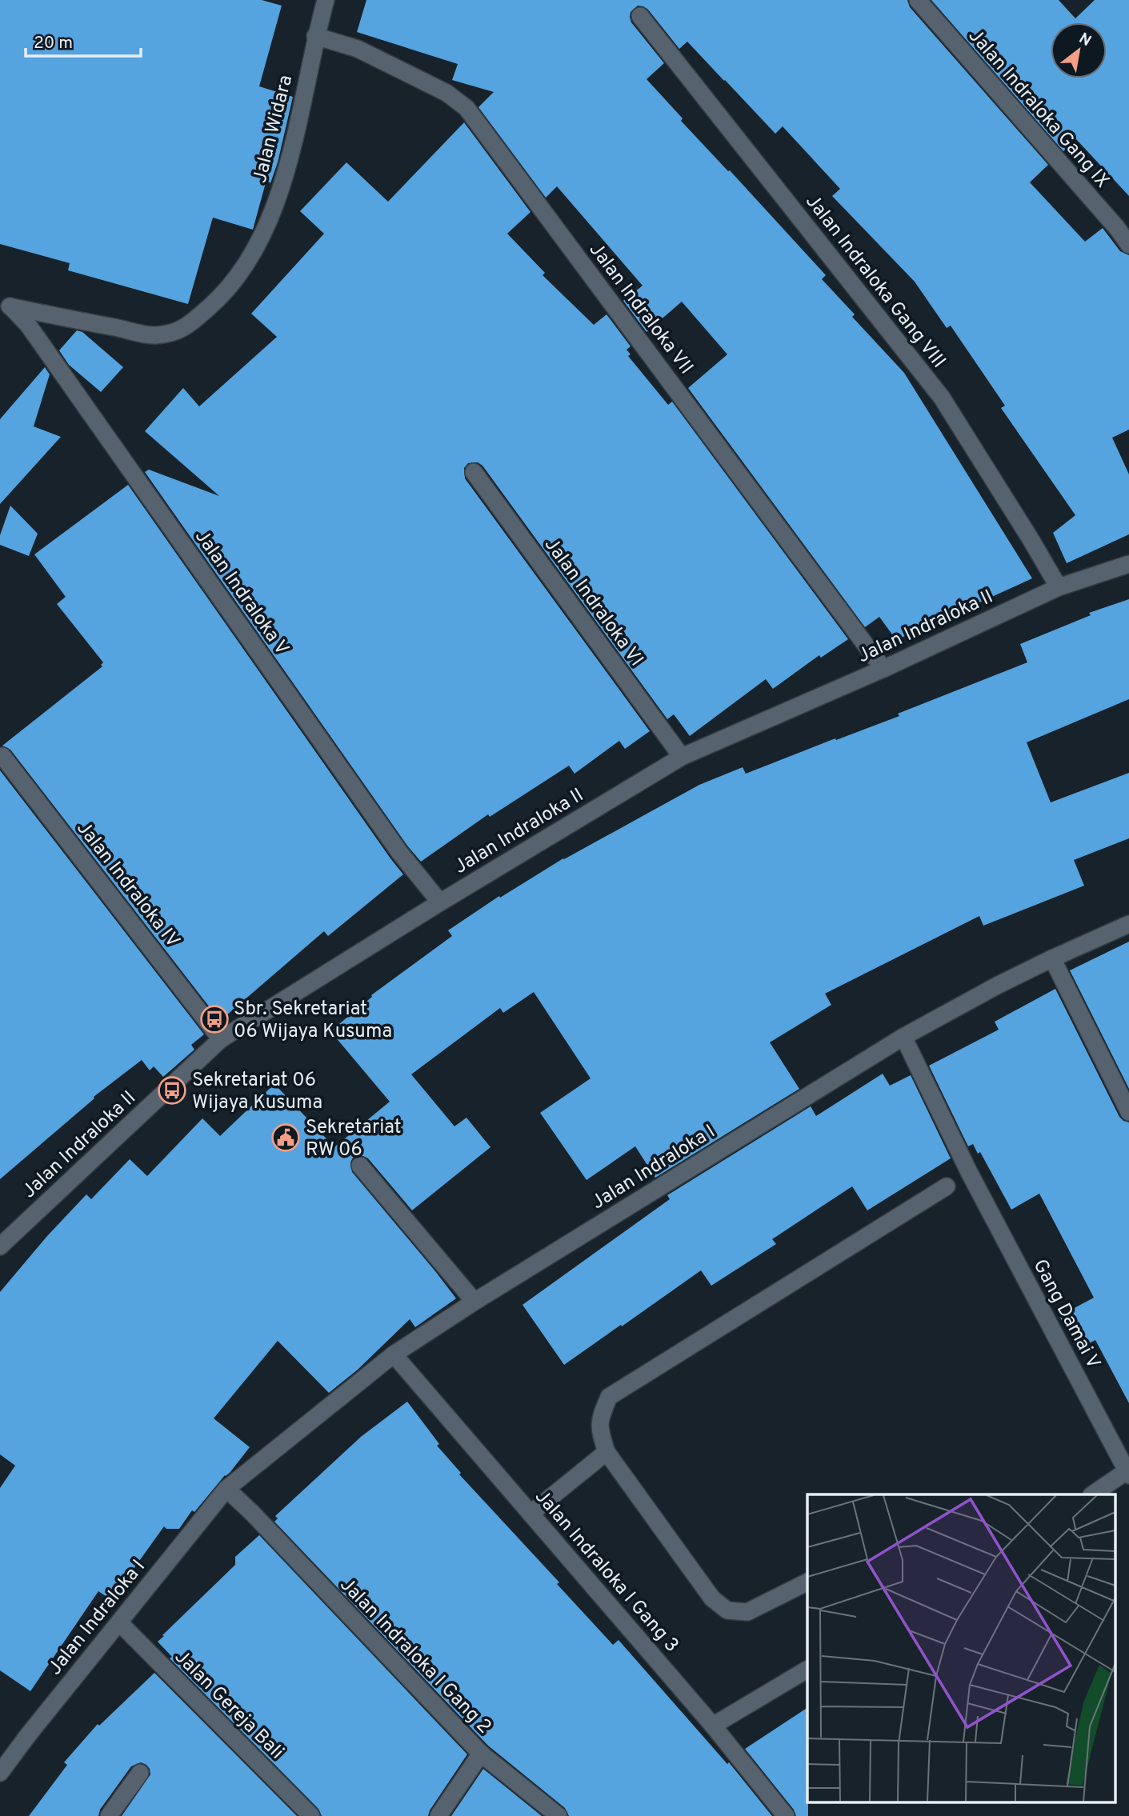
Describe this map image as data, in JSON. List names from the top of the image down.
{
  "streets": {
    "street": [
      "Jalan Indraloka Gang IX",
      "Jalan Widara",
      "Jalan Indraloka Gang VIII",
      "Jalan Indraloka VII",
      "Jalan Indraloka V",
      "Jalan Indraloka VI",
      "Jalan Indraloka II",
      "Jalan Indraloka IV",
      "Jalan Indraloka I",
      "Gang Damai V",
      "Jalan Indraloka I Gang 3",
      "Jalan Indraloka I Gang 2",
      "Jalan Gereja Bali"
    ]
  },
  "crossings": [
    ["Jalan Widara", "Jalan Indraloka VII"],
    ["Jalan Widara", "Jalan Indraloka V"],
    ["Jalan Indraloka Gang VIII", "Jalan Indraloka II"],
    ["Jalan Indraloka VII", "Jalan Indraloka II"],
    ["Jalan Indraloka V", "Jalan Indraloka II"],
    ["Jalan Indraloka VI", "Jalan Indraloka II"],
    ["Jalan Indraloka II", "Jalan Indraloka IV"],
    ["Jalan Indraloka I", "Gang Damai V"],
    ["Jalan Indraloka I", "Jalan Indraloka I Gang 3"],
    ["Jalan Indraloka I", "Jalan Indraloka I Gang 2"],
    ["Jalan Indraloka I", "Jalan Gereja Bali"]
  ],
  "places": {
    "bus stop": ["Sbr. Sekretariat 06 Wijaya Kusuma", "Sekretariat 06 Wijaya Kusuma"],
    "public building": ["Sekretariat RW 06"]
  },
  "scale_bar": "20 m",
  "north": "top right"
}
